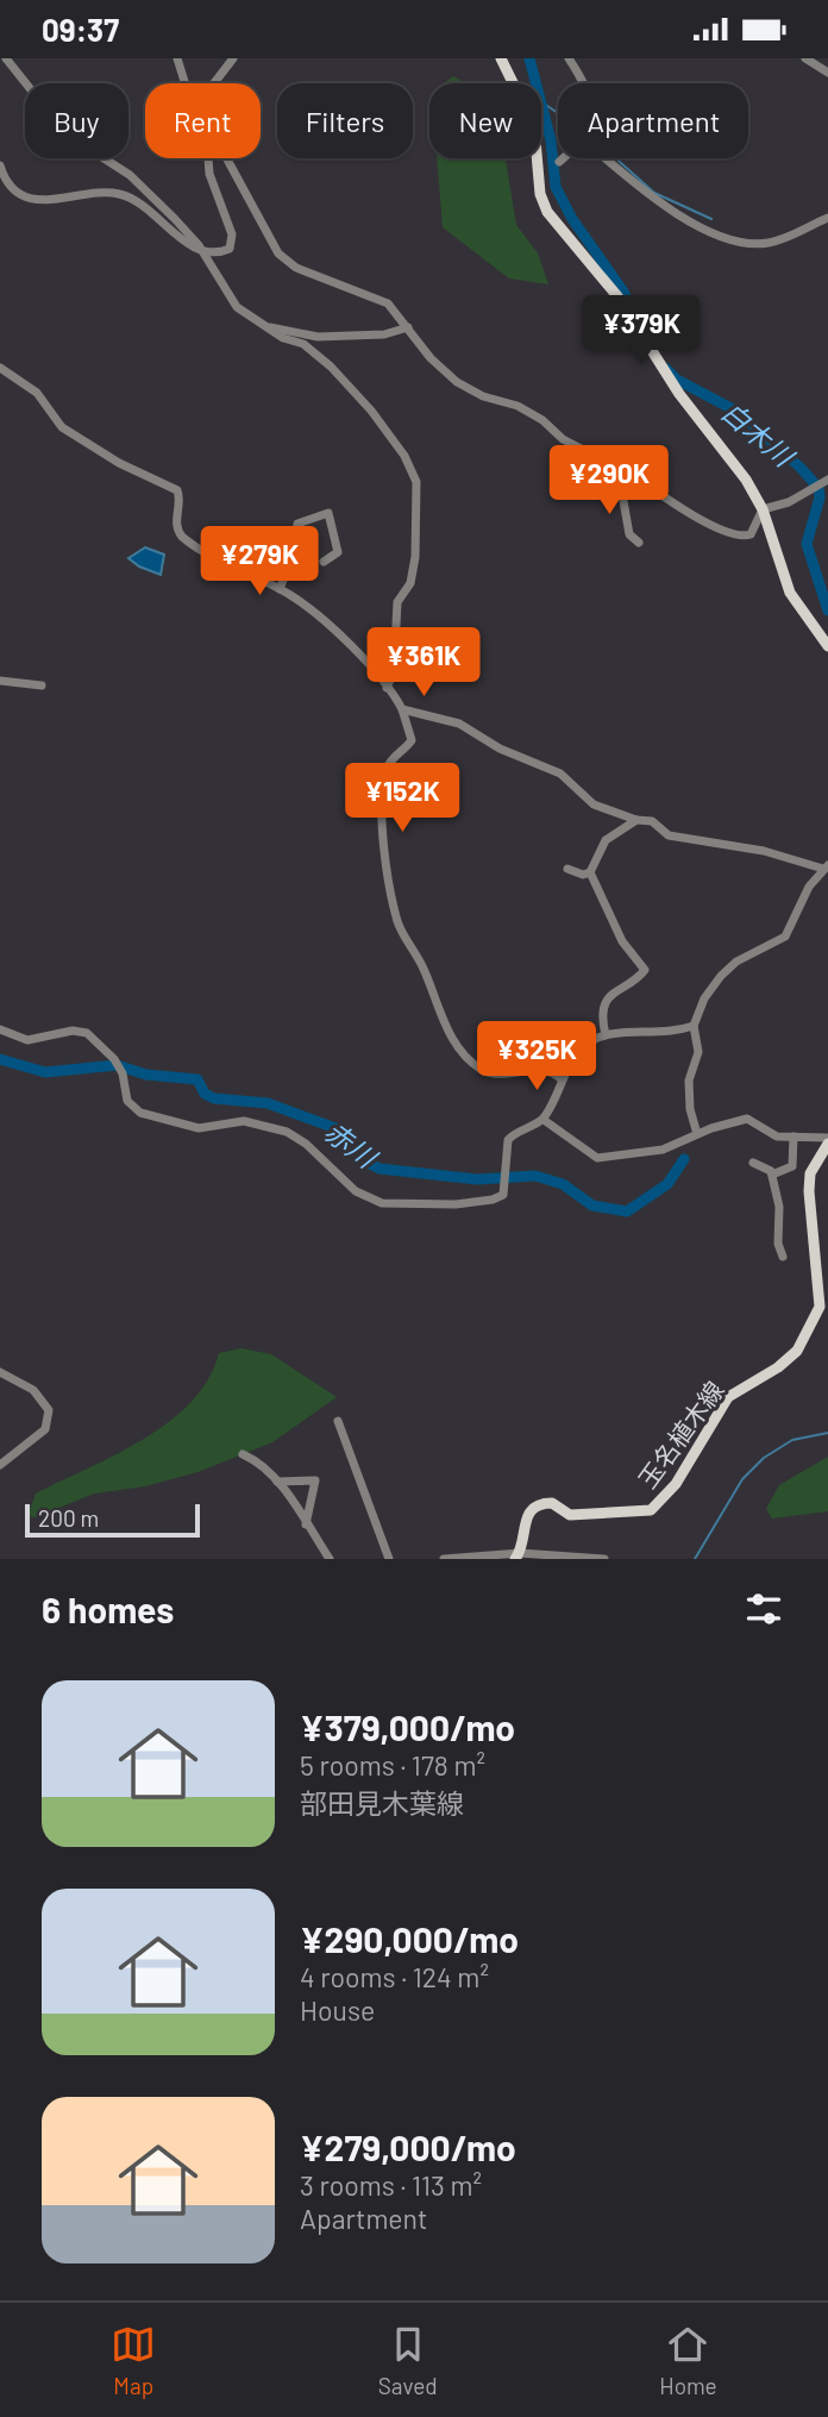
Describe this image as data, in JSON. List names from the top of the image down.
{
  "streets": {
    "main road": ["玉名植木線"]
  },
  "water": ["白木川", "赤川"],
  "scale_bar": "200 m",
  "page": {
    "status": "09:37",
    "chip": [
      "Buy",
      "Rent",
      "Filters",
      "New",
      "Apartment"
    ],
    "price": [
      "¥379K",
      "¥290K",
      "¥279K",
      "¥361K",
      "¥152K",
      "¥325K"
    ],
    "scale": "200 m",
    "heading": "6 homes",
    "list": [
      {
        "name": "¥379,000/mo",
        "note": "5 rooms · 178 m² · 部田見木葉線"
      },
      {
        "name": "¥290,000/mo",
        "note": "4 rooms · 124 m² · House"
      },
      {
        "name": "¥279,000/mo",
        "note": "3 rooms · 113 m² · Apartment"
      }
    ],
    "tabs": ["Map", "Saved", "Home"]
  }
}
